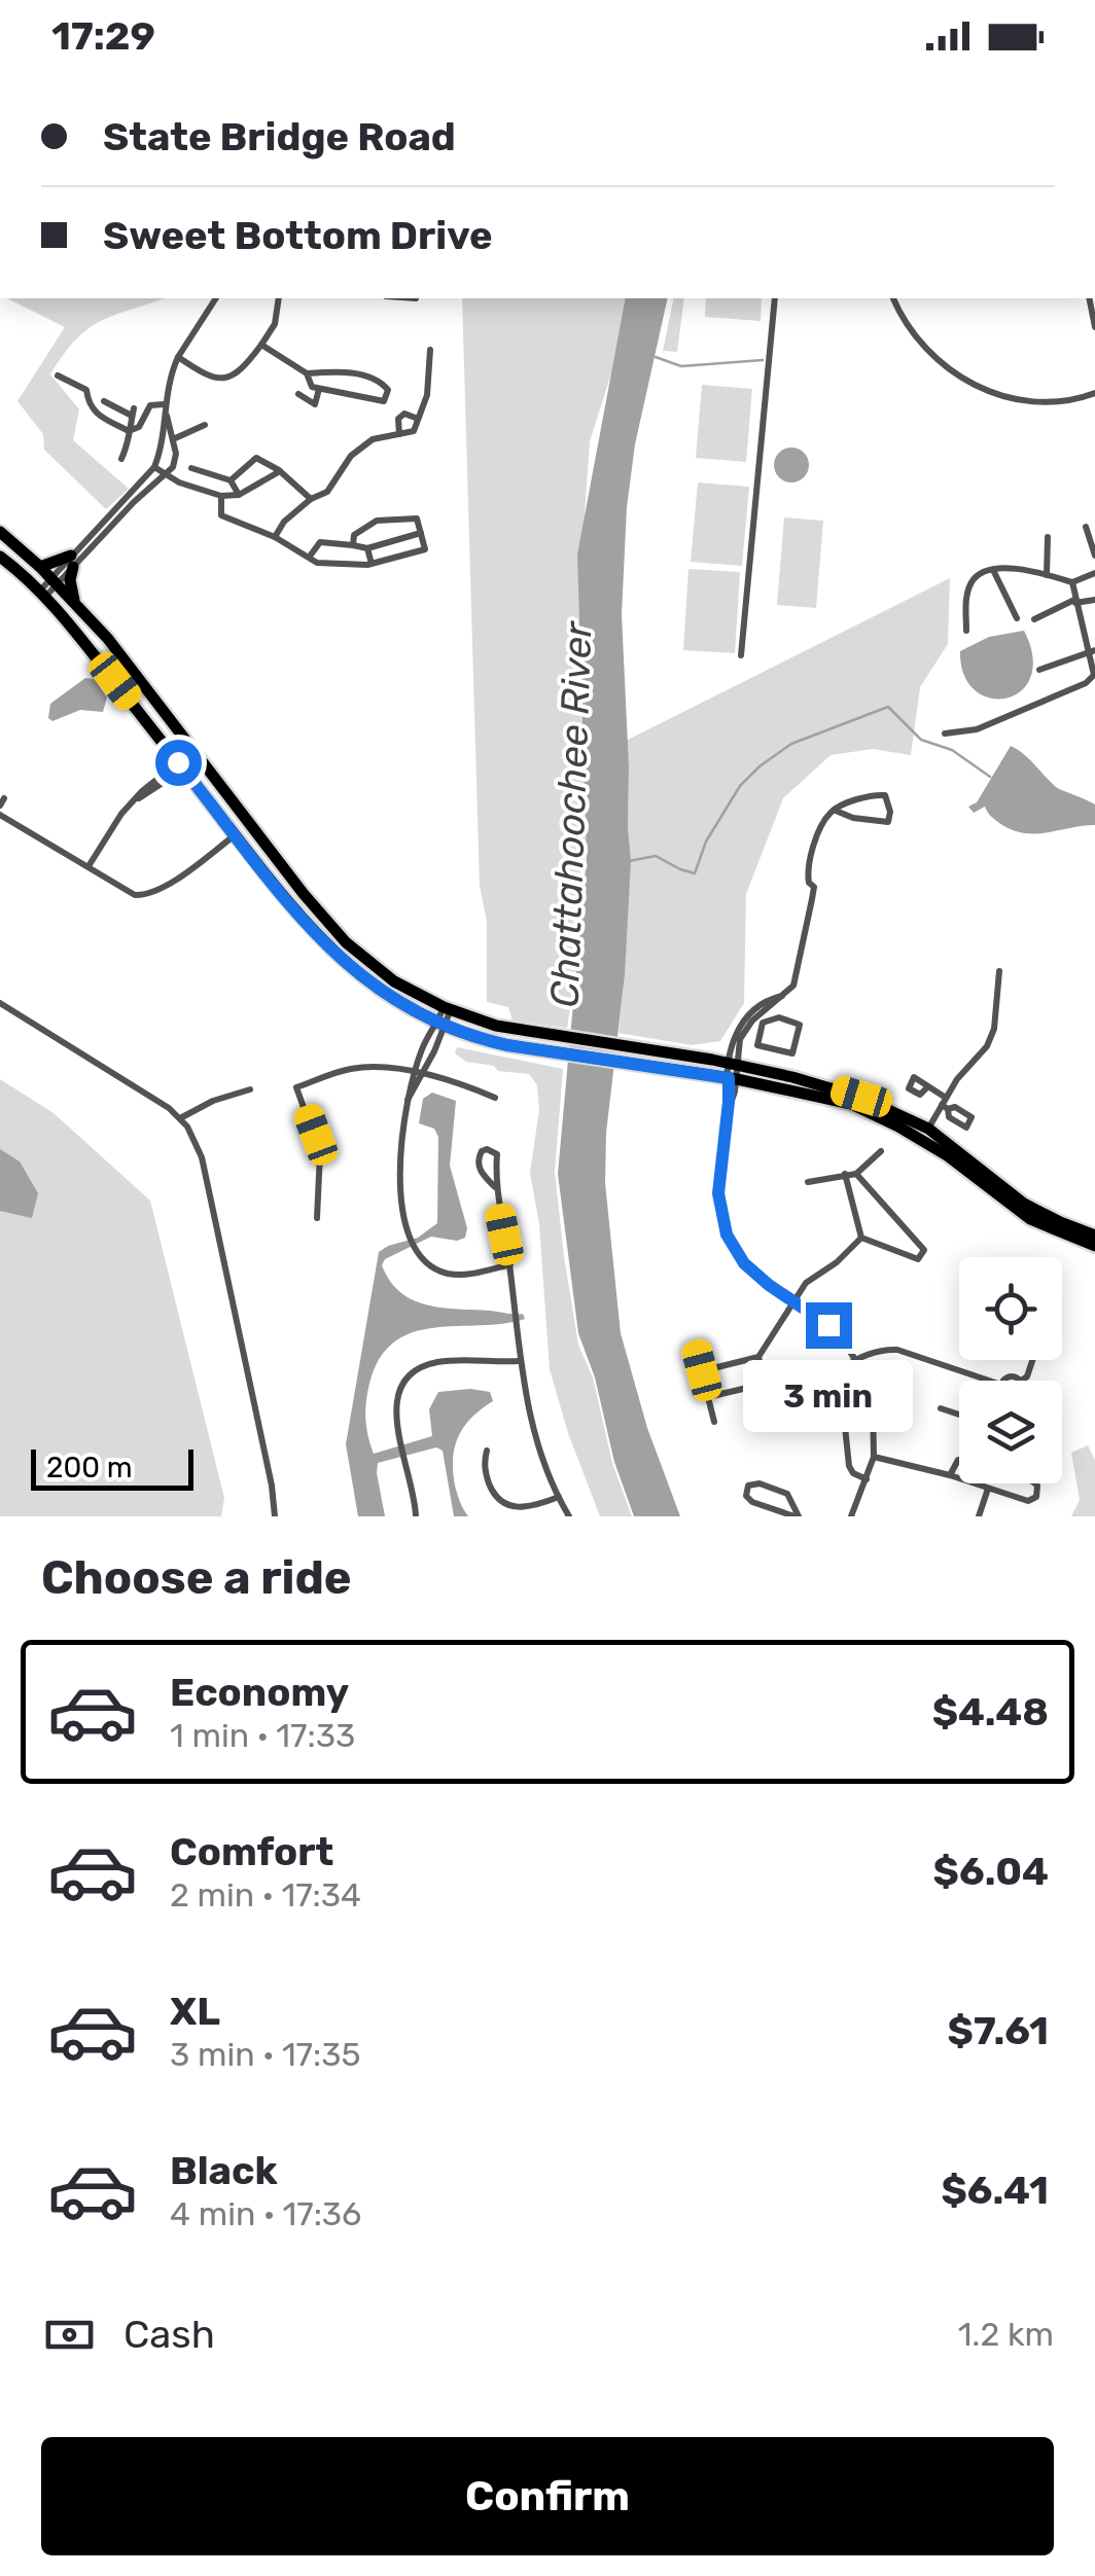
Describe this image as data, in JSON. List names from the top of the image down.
{
  "water": ["Chattahoochee River"],
  "scale_bar": "200 m",
  "page": {
    "status": "17:29",
    "banner": ["State Bridge Road", "Sweet Bottom Drive"],
    "bubble": "3 min",
    "scale": "200 m",
    "heading": "Choose a ride",
    "list": [
      {
        "name": "Economy",
        "note": "1 min · 17:33",
        "value": "$4.48"
      },
      {
        "name": "Comfort",
        "note": "2 min · 17:34",
        "value": "$6.04"
      },
      {
        "name": "XL",
        "note": "3 min · 17:35",
        "value": "$7.61"
      },
      {
        "name": "Black",
        "note": "4 min · 17:36",
        "value": "$6.41"
      }
    ],
    "pay": ["Cash", "1.2 km"],
    "buttons": "Confirm"
  }
}
